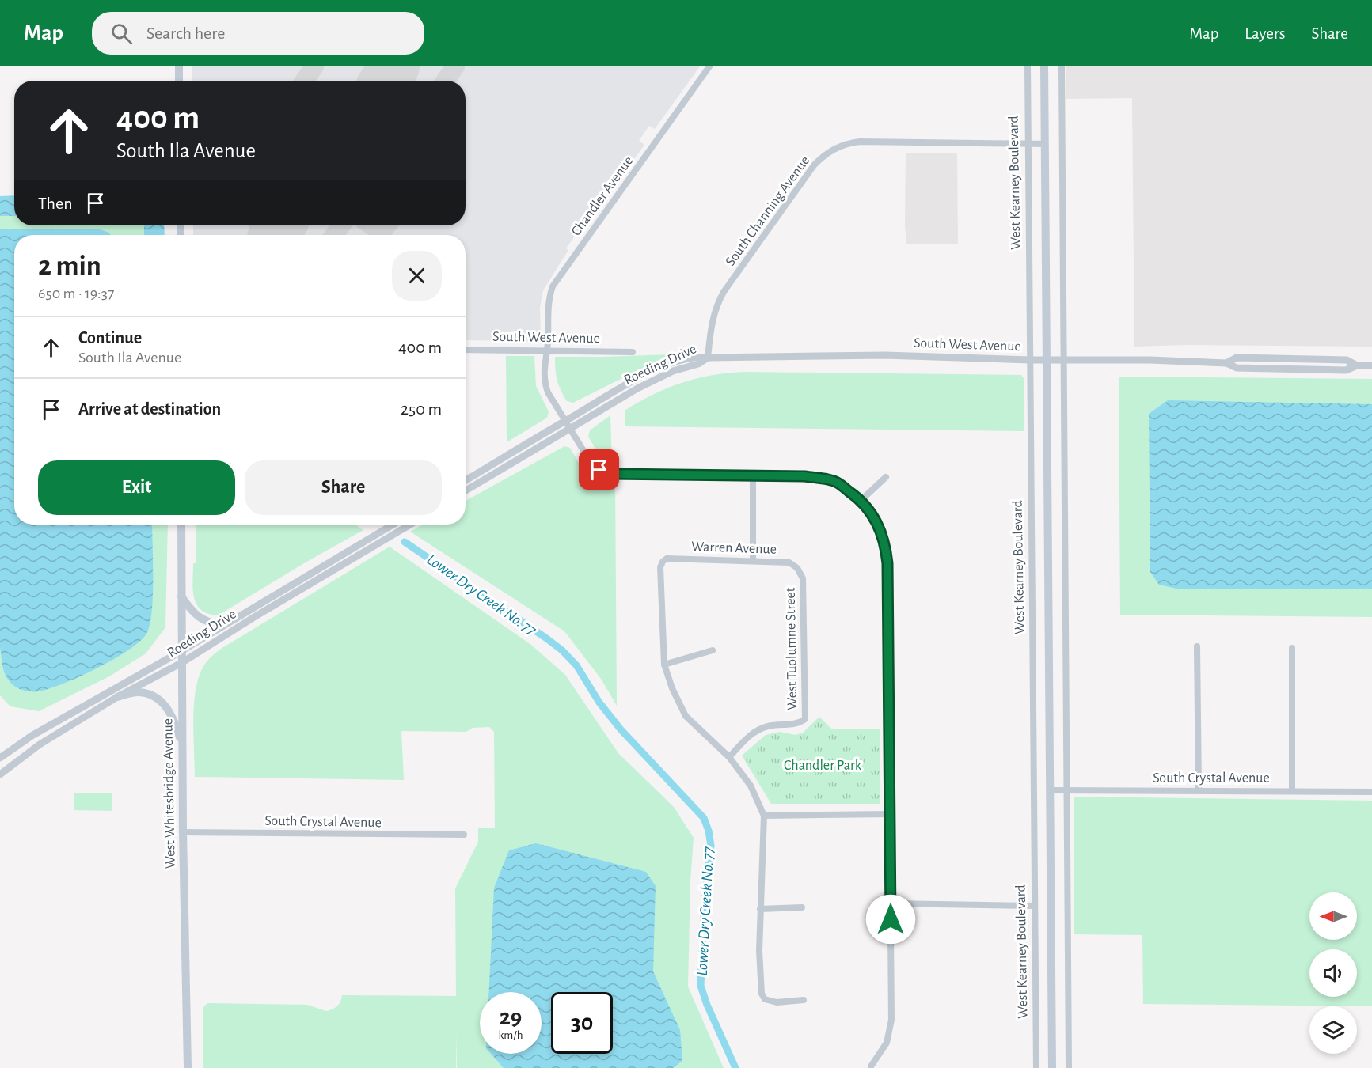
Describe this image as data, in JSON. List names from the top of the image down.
{
  "streets": {
    "main road": ["West Kearney Boulevard", "West Whitesbridge Avenue"],
    "street": [
      "Chandler Avenue",
      "South Channing Avenue",
      "South West Avenue",
      "Roeding Drive",
      "Warren Avenue",
      "West Tuolumne Street",
      "South Crystal Avenue"
    ]
  },
  "crossings": [
    ["West Kearney Boulevard", "South Channing Avenue"],
    ["West Kearney Boulevard", "South West Avenue"],
    ["West Kearney Boulevard", "South Crystal Avenue"],
    ["Chandler Avenue", "South West Avenue"],
    ["Chandler Avenue", "Roeding Drive"],
    ["South Channing Avenue", "South West Avenue"],
    ["South Channing Avenue", "Roeding Drive"],
    ["South West Avenue", "Roeding Drive"],
    ["Roeding Drive", "West Whitesbridge Avenue"],
    ["Warren Avenue", "West Tuolumne Street"],
    ["South Crystal Avenue", "West Whitesbridge Avenue"]
  ],
  "water": ["Lower Dry Creek No. 77"],
  "parks": ["Chandler Park"],
  "north": "left",
  "page": {
    "header": "Map",
    "search": "Search here",
    "nav": ["Map", "Layers", "Share"],
    "turn": ["400 m", "South Ila Avenue"],
    "then": "Then",
    "heading": ["2 min", "650 m · 19:37"],
    "list": [
      {
        "name": "Continue",
        "note": "South Ila Avenue",
        "value": "400 m"
      },
      {
        "name": "Arrive at destination",
        "value": "250 m"
      }
    ],
    "buttons": ["Exit", "Share"],
    "speed": "29 km/h",
    "limit": "30"
  }
}
